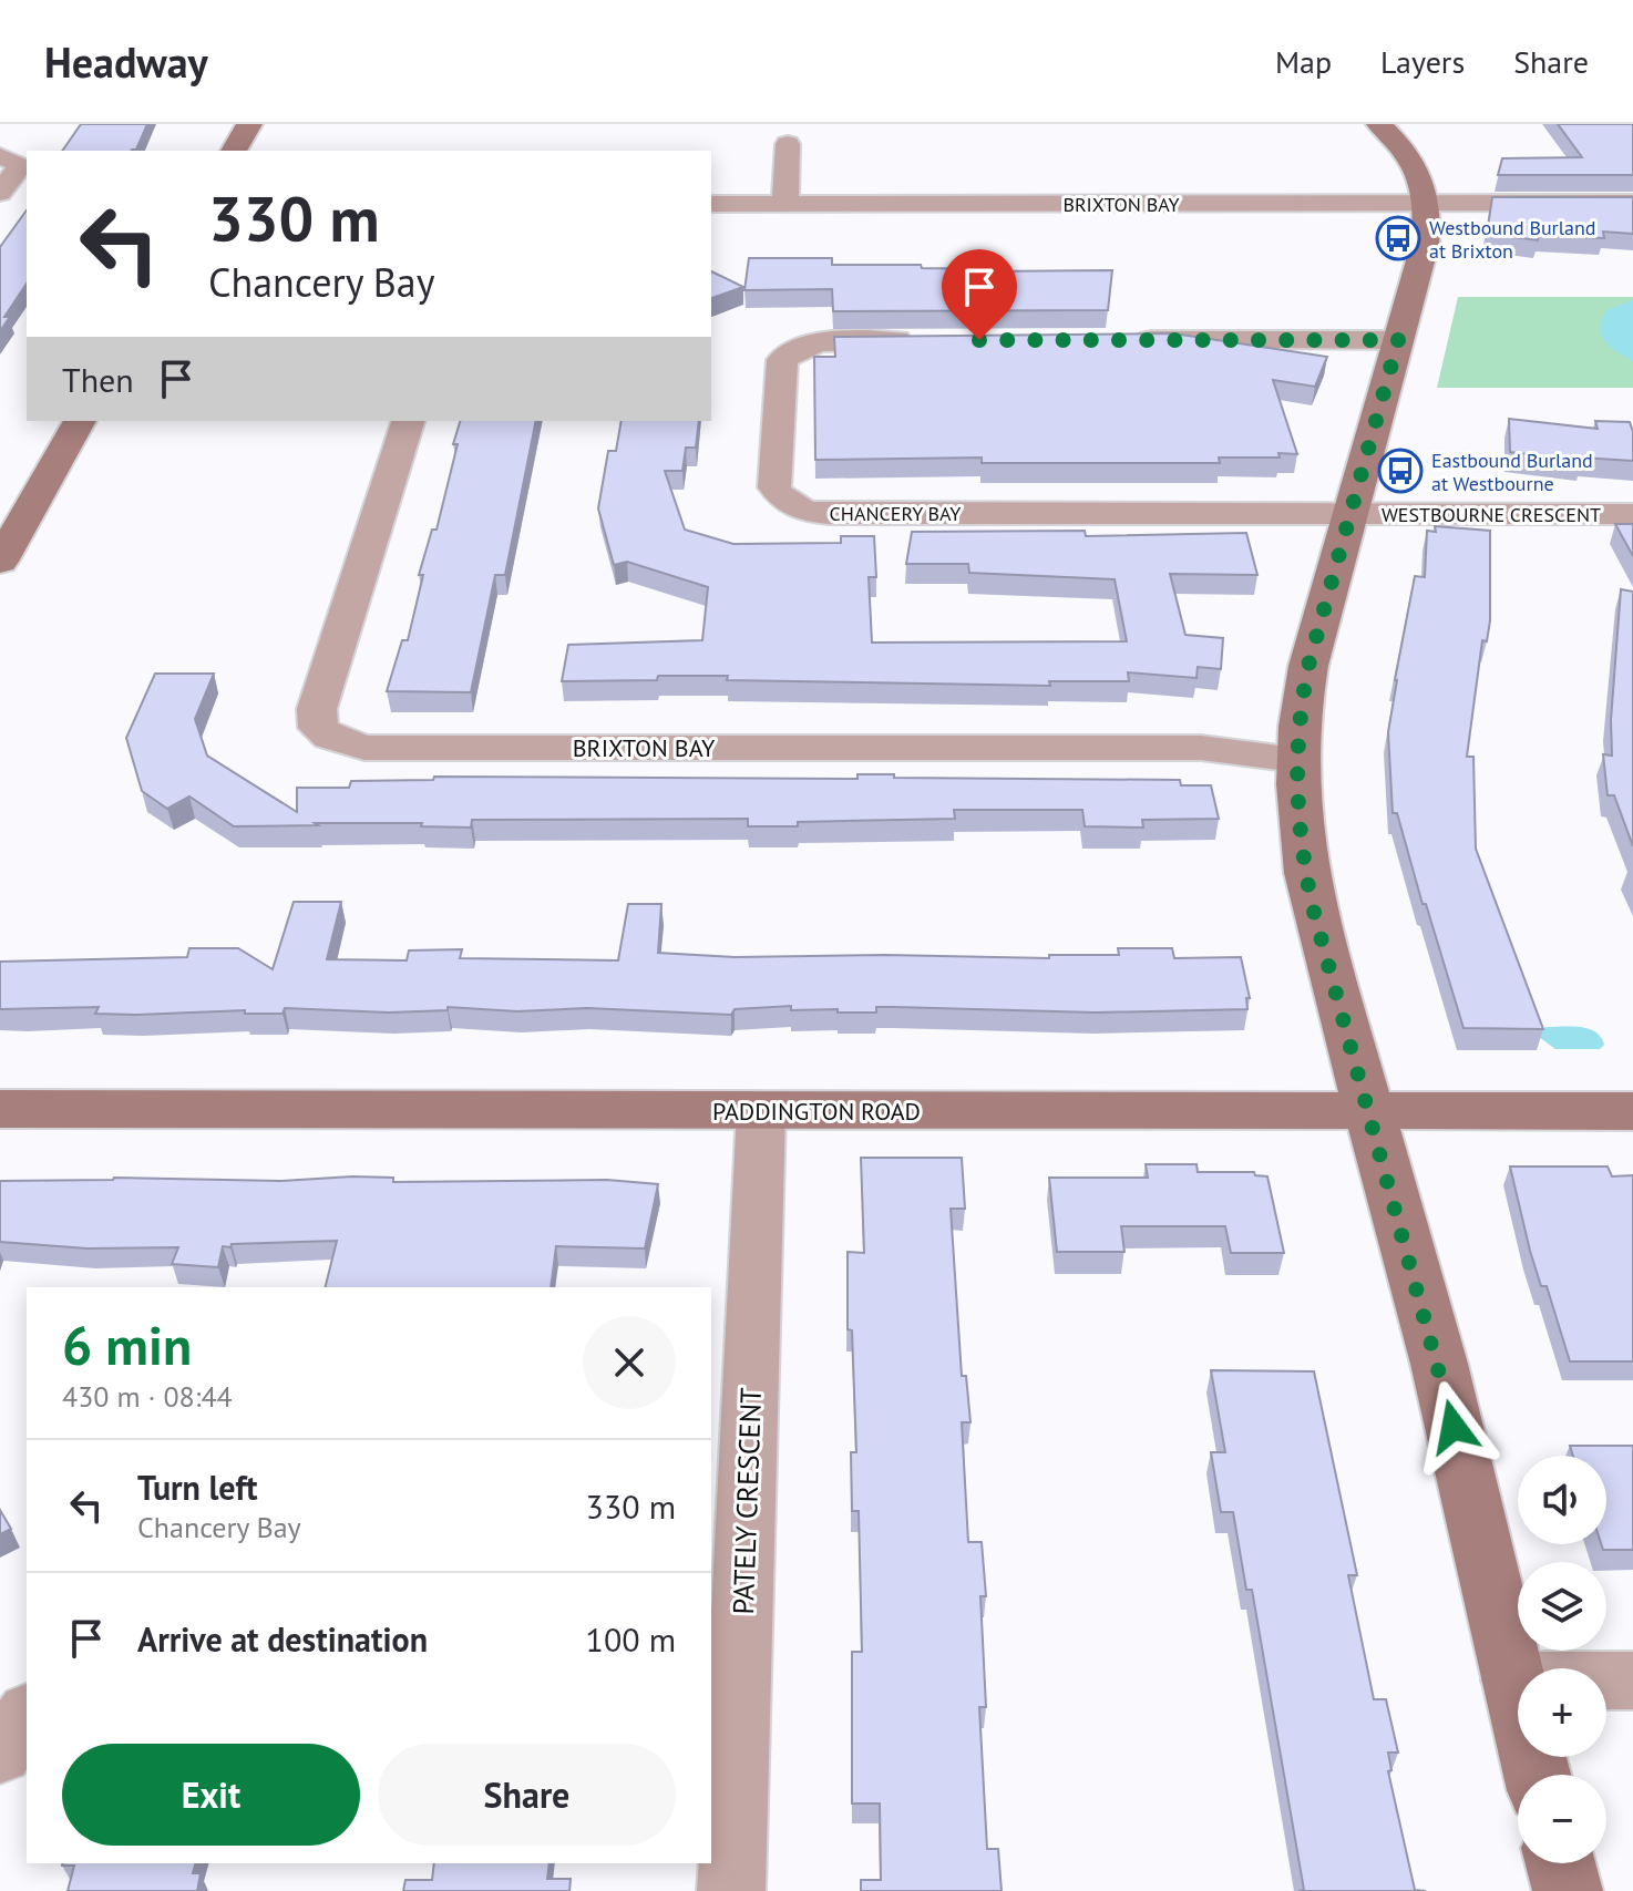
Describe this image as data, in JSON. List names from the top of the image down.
{
  "streets": {
    "street": [
      "BRIXTON BAY",
      "CHANCERY BAY",
      "WESTBOURNE CRESCENT",
      "PADDINGTON ROAD",
      "PATELY CRESCENT"
    ]
  },
  "crossings": [
    ["CHANCERY BAY", "WESTBOURNE CRESCENT"],
    ["PADDINGTON ROAD", "PATELY CRESCENT"]
  ],
  "places": {
    "bus stop": ["Westbound Burland at Brixton", "Eastbound Burland at Westbourne"]
  },
  "page": {
    "header": "Headway",
    "nav": ["Map", "Layers", "Share"],
    "turn": ["330 m", "Chancery Bay"],
    "then": "Then",
    "heading": ["6 min", "430 m · 08:44"],
    "list": [
      {
        "name": "Turn left",
        "note": "Chancery Bay",
        "value": "330 m"
      },
      {
        "name": "Arrive at destination",
        "value": "100 m"
      }
    ],
    "map_buttons": ["+", "−"],
    "buttons": ["Exit", "Share"]
  }
}
